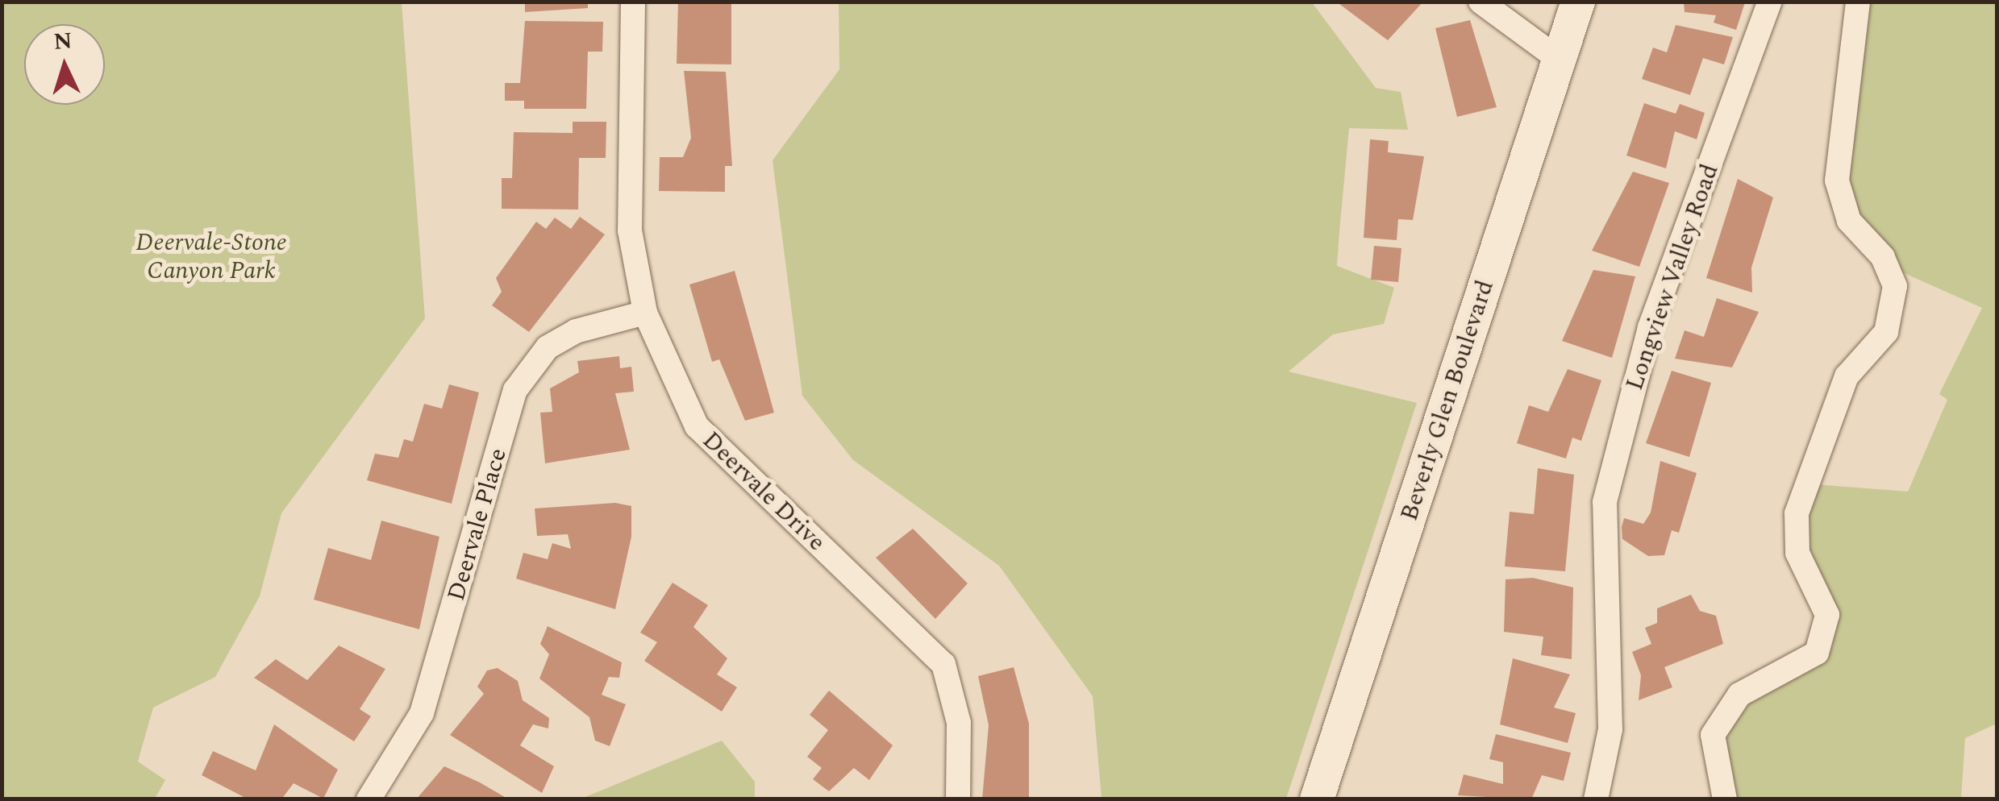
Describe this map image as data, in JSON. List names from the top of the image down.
{
  "streets": {
    "main road": ["Beverly Glen Boulevard"],
    "street": ["Longview Valley Road", "Deervale Drive", "Deervale Place"]
  },
  "crossings": [
    ["Deervale Drive", "Deervale Place"]
  ],
  "parks": ["Deervale-Stone Canyon Park"],
  "north": "top"
}
